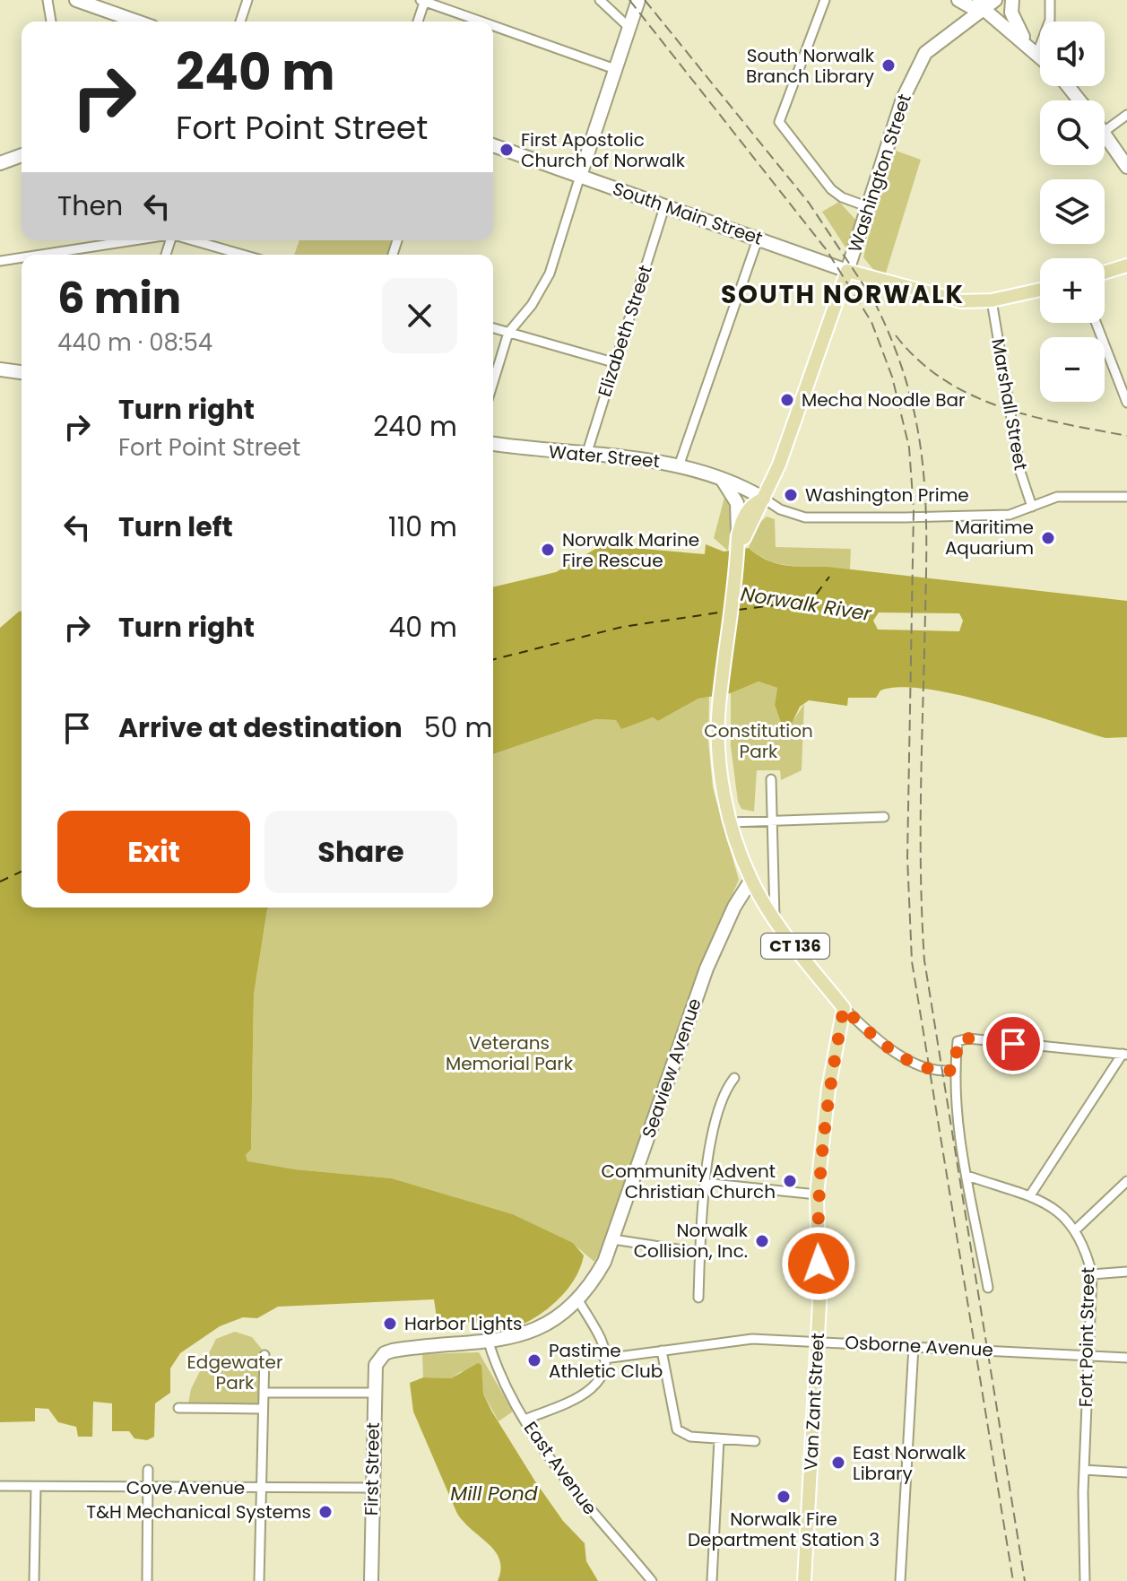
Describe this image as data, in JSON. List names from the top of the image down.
{
  "streets": {
    "main road": [
      "Washington Street",
      "South Main Street",
      "Water Street",
      "CT 136",
      "Seaview Avenue",
      "Van Zant Street",
      "First Street"
    ],
    "street": [
      "Elizabeth Street",
      "Marshall Street",
      "Fort Point Street",
      "Osborne Avenue",
      "East Avenue",
      "Cove Avenue"
    ]
  },
  "crossings": [
    ["Washington Street", "South Main Street"],
    ["Washington Street", "Water Street"],
    ["Washington Street", "CT 136"],
    ["South Main Street", "Elizabeth Street"],
    ["Elizabeth Street", "Water Street"],
    ["Water Street", "CT 136"],
    ["CT 136", "Seaview Avenue"],
    ["CT 136", "Van Zant Street"],
    ["Seaview Avenue", "East Avenue"],
    ["Seaview Avenue", "First Street"],
    ["Fort Point Street", "Osborne Avenue"],
    ["Osborne Avenue", "Van Zant Street"],
    ["First Street", "Cove Avenue"]
  ],
  "districts": ["SOUTH NORWALK"],
  "water": ["Norwalk River", "Mill Pond"],
  "parks": ["Constitution Park", "Veterans Memorial Park", "Edgewater Park"],
  "places": [
    "South Norwalk Branch Library",
    "First Apostolic Church of Norwalk",
    "Mecha Noodle Bar",
    "Washington Prime",
    "Maritime Aquarium",
    "Norwalk Marine Fire Rescue",
    "Community Advent Christian Church",
    "Norwalk Collision, Inc.",
    "Harbor Lights",
    "Pastime Athletic Club",
    "East Norwalk Library",
    "Norwalk Fire Department Station 3",
    "T&H Mechanical Systems"
  ],
  "page": {
    "map_buttons": ["+", "−"],
    "turn": ["240 m", "Fort Point Street"],
    "then": "Then",
    "heading": ["6 min", "440 m · 08:54"],
    "list": [
      {
        "name": "Turn right",
        "note": "Fort Point Street",
        "value": "240 m"
      },
      {
        "name": "Turn left",
        "value": "110 m"
      },
      {
        "name": "Turn right",
        "value": "40 m"
      },
      {
        "name": "Arrive at destination",
        "value": "50 m"
      }
    ],
    "buttons": ["Exit", "Share"]
  }
}
